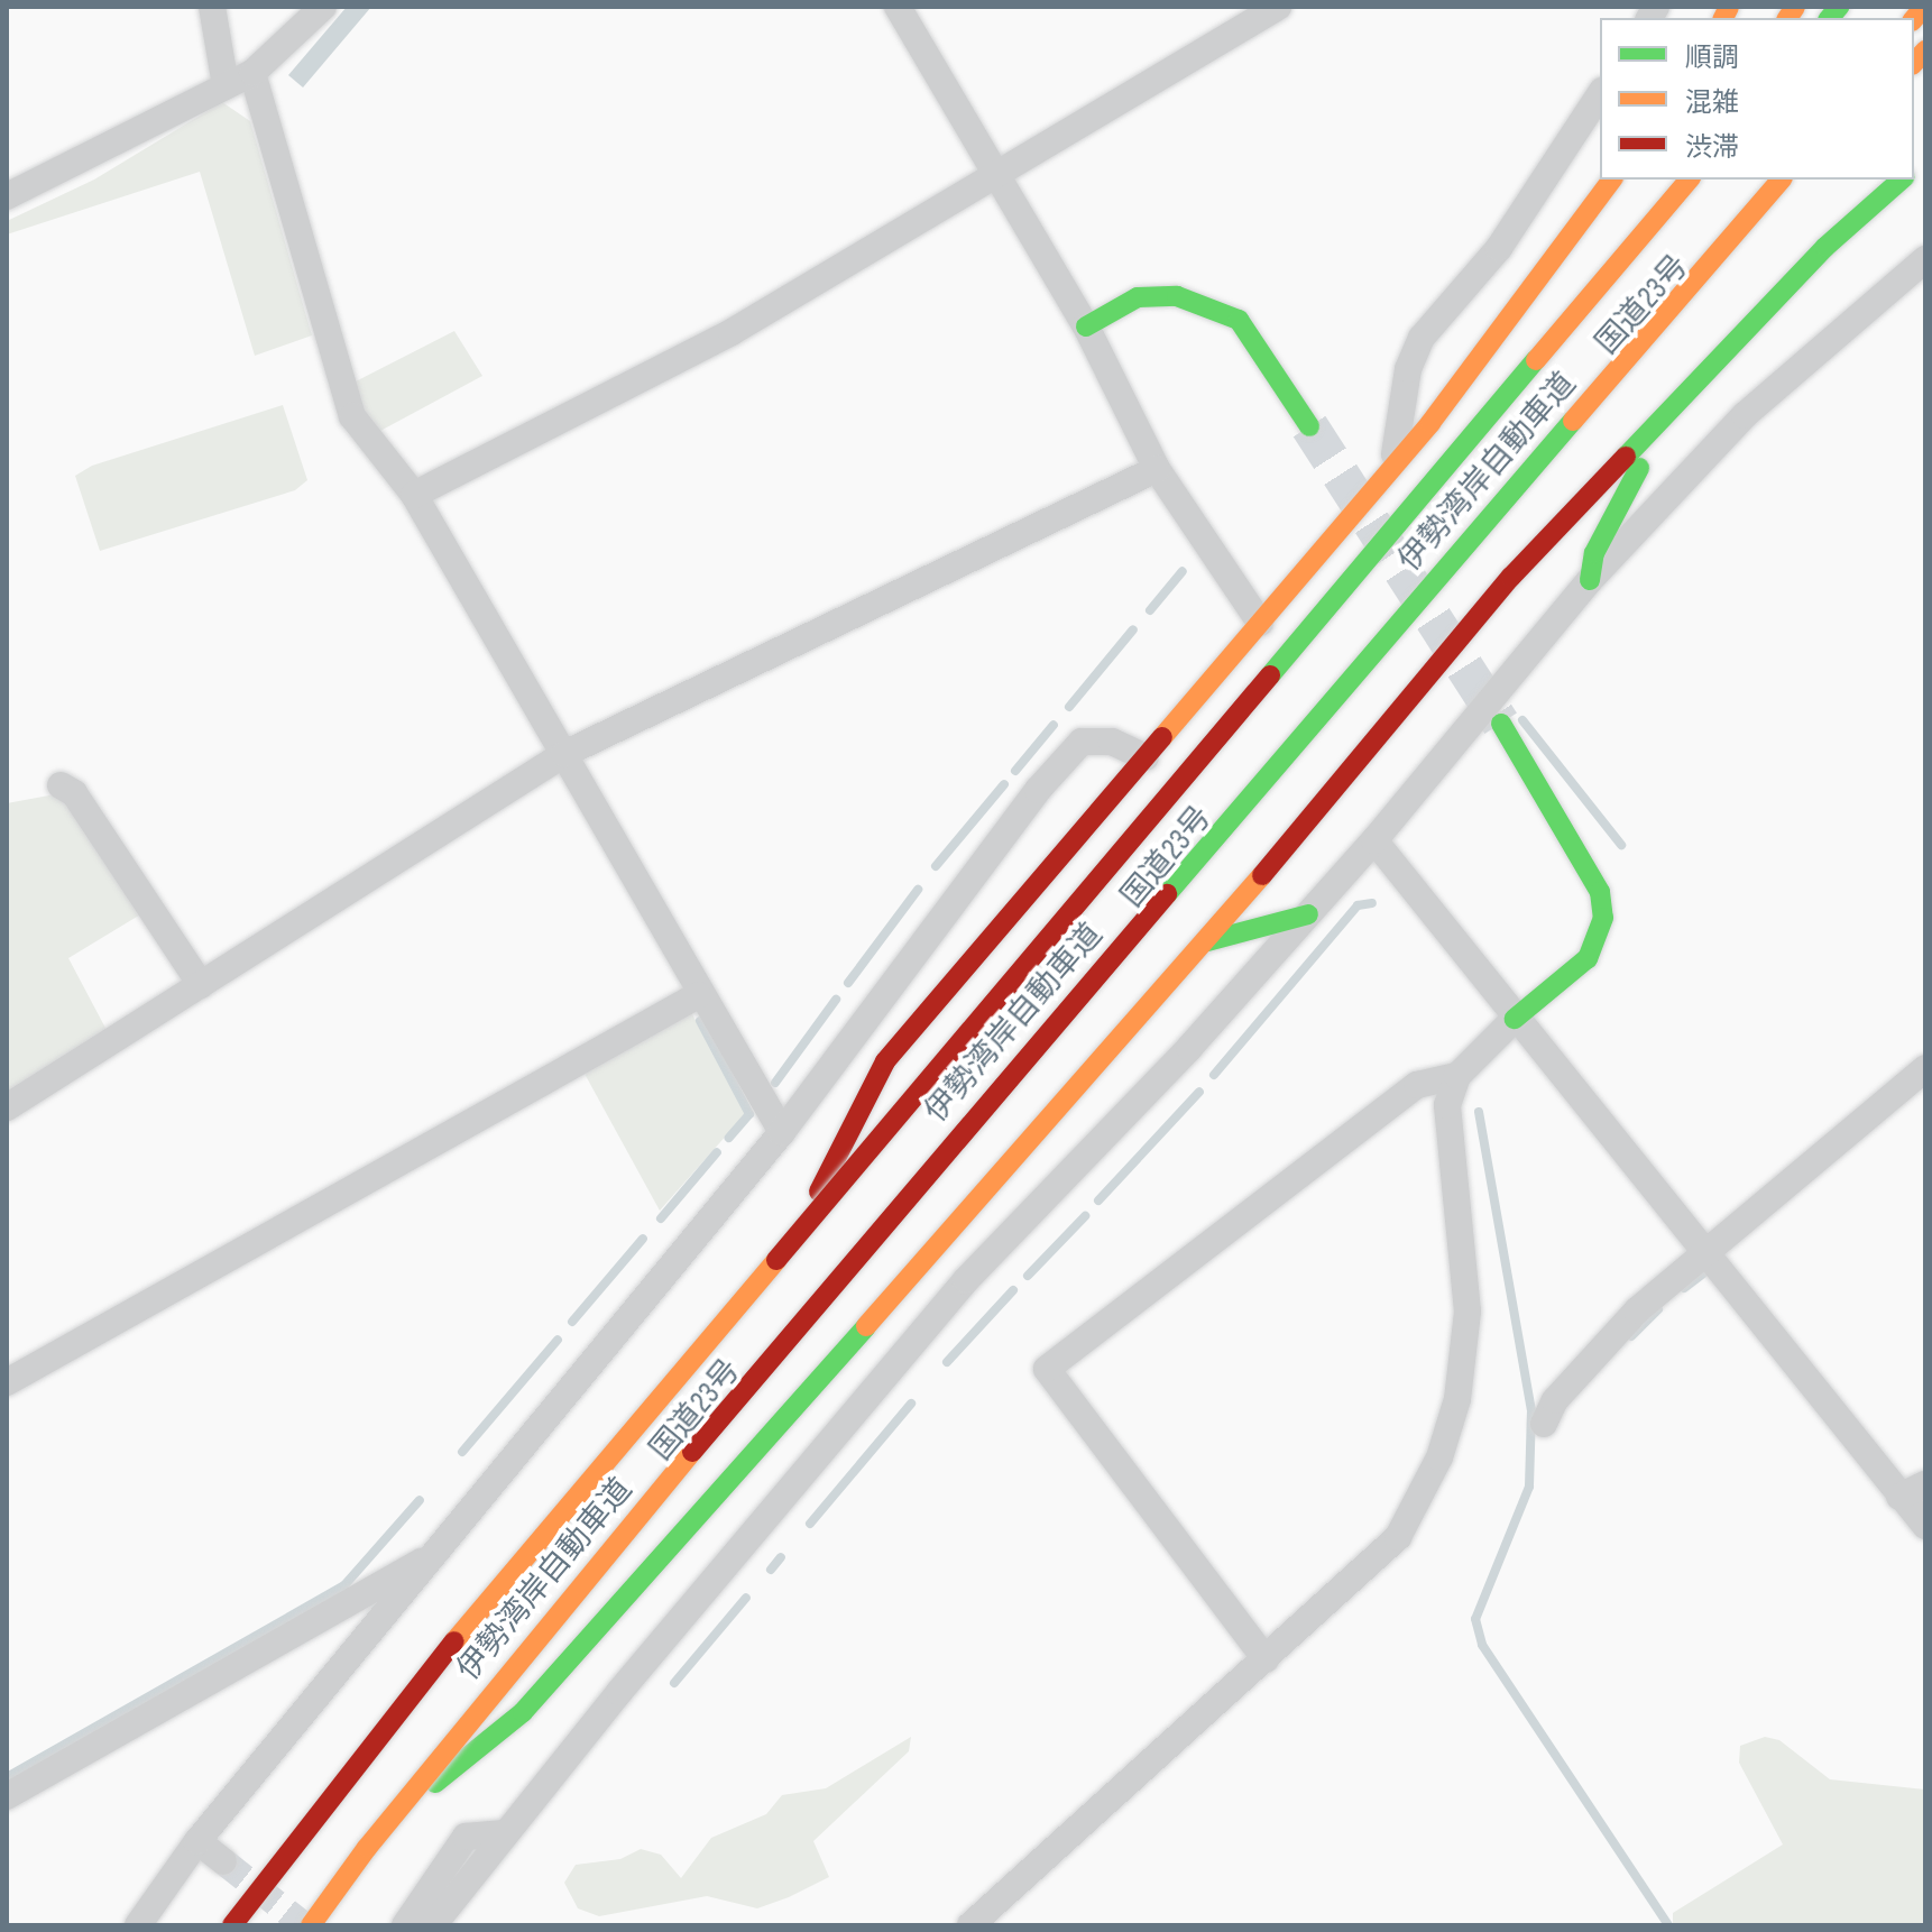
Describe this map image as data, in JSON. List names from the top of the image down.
{
  "streets": {
    "main road": ["国道23号", "伊勢湾岸自動車道"]
  },
  "legend": ["順調", "混雑", "渋滞"]
}
